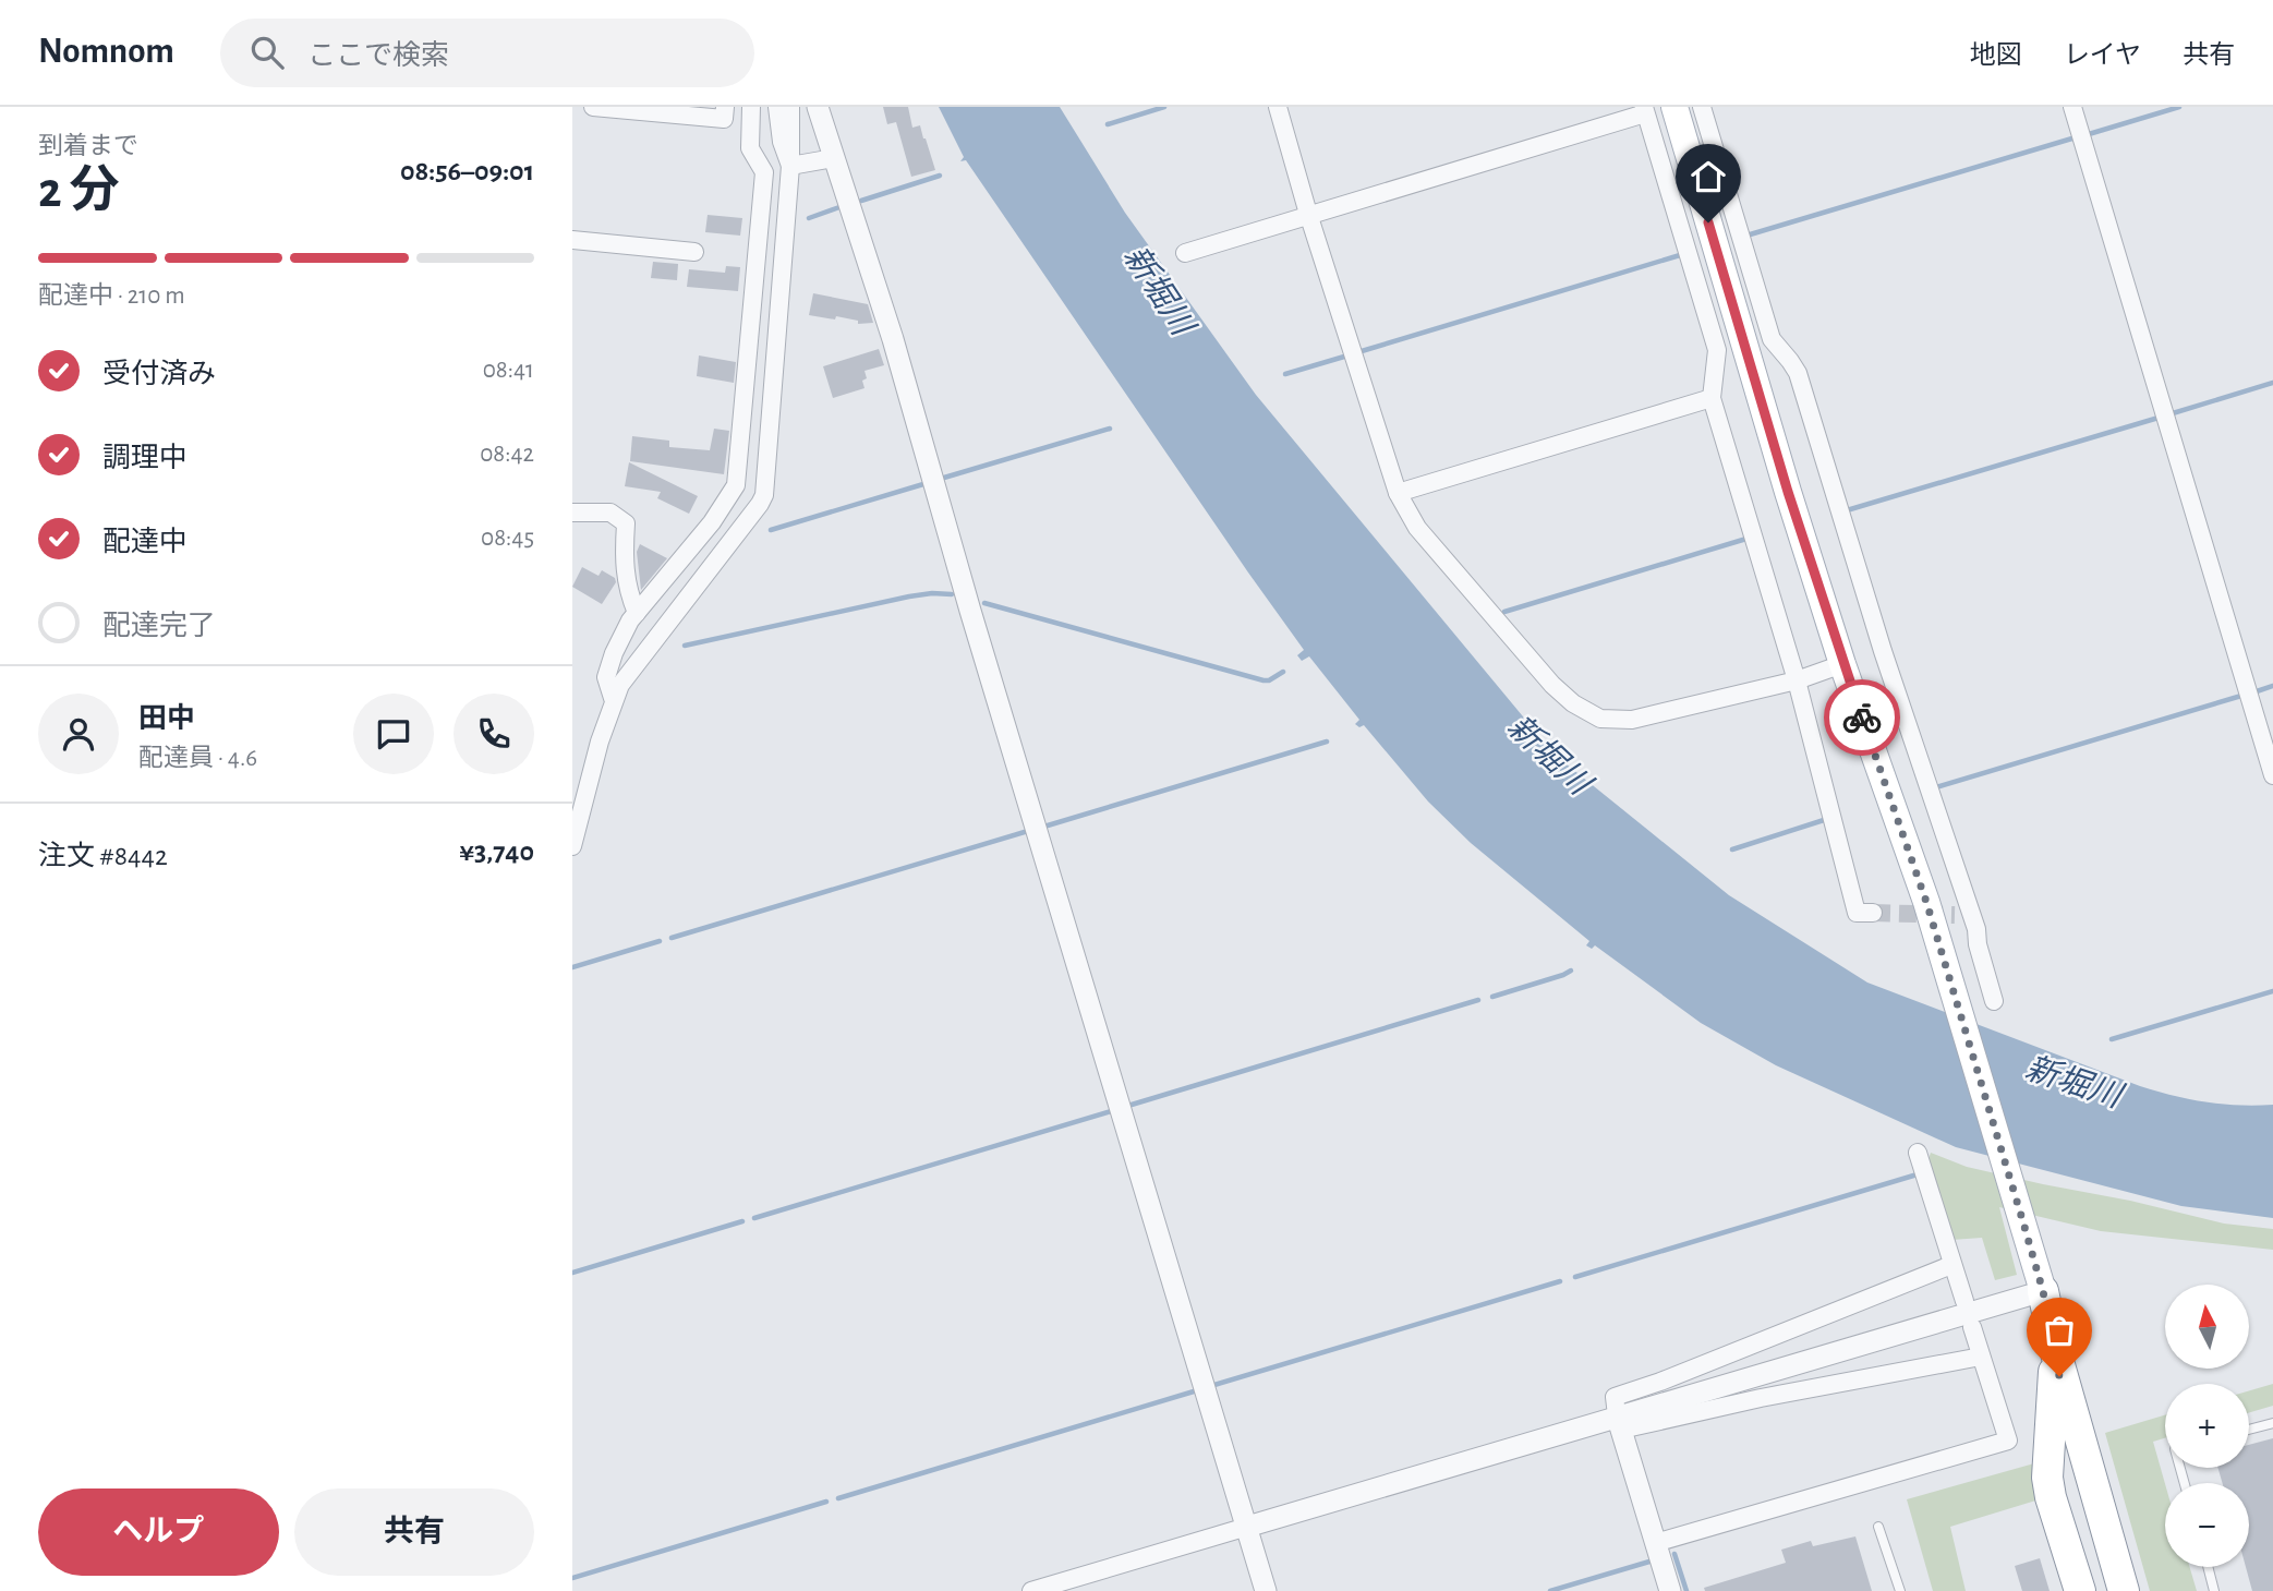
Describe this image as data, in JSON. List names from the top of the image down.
{
  "water": ["新堀川"],
  "north": "top",
  "page": {
    "header": "Nomnom",
    "search": "ここで検索",
    "nav": ["地図", "レイヤ", "共有"],
    "heading": ["2 分", "到着まで", "08:56–09:01"],
    "panel": [
      "田中",
      "配達員 · 4.6",
      "注文 #8442",
      "¥3,740"
    ],
    "bar": "配達中 · 210 m",
    "list": [
      ["受付済み", "08:41"],
      ["調理中", "08:42"],
      ["配達中", "08:45"],
      "配達完了"
    ],
    "map_buttons": ["+", "−"],
    "buttons": ["ヘルプ", "共有"]
  }
}
